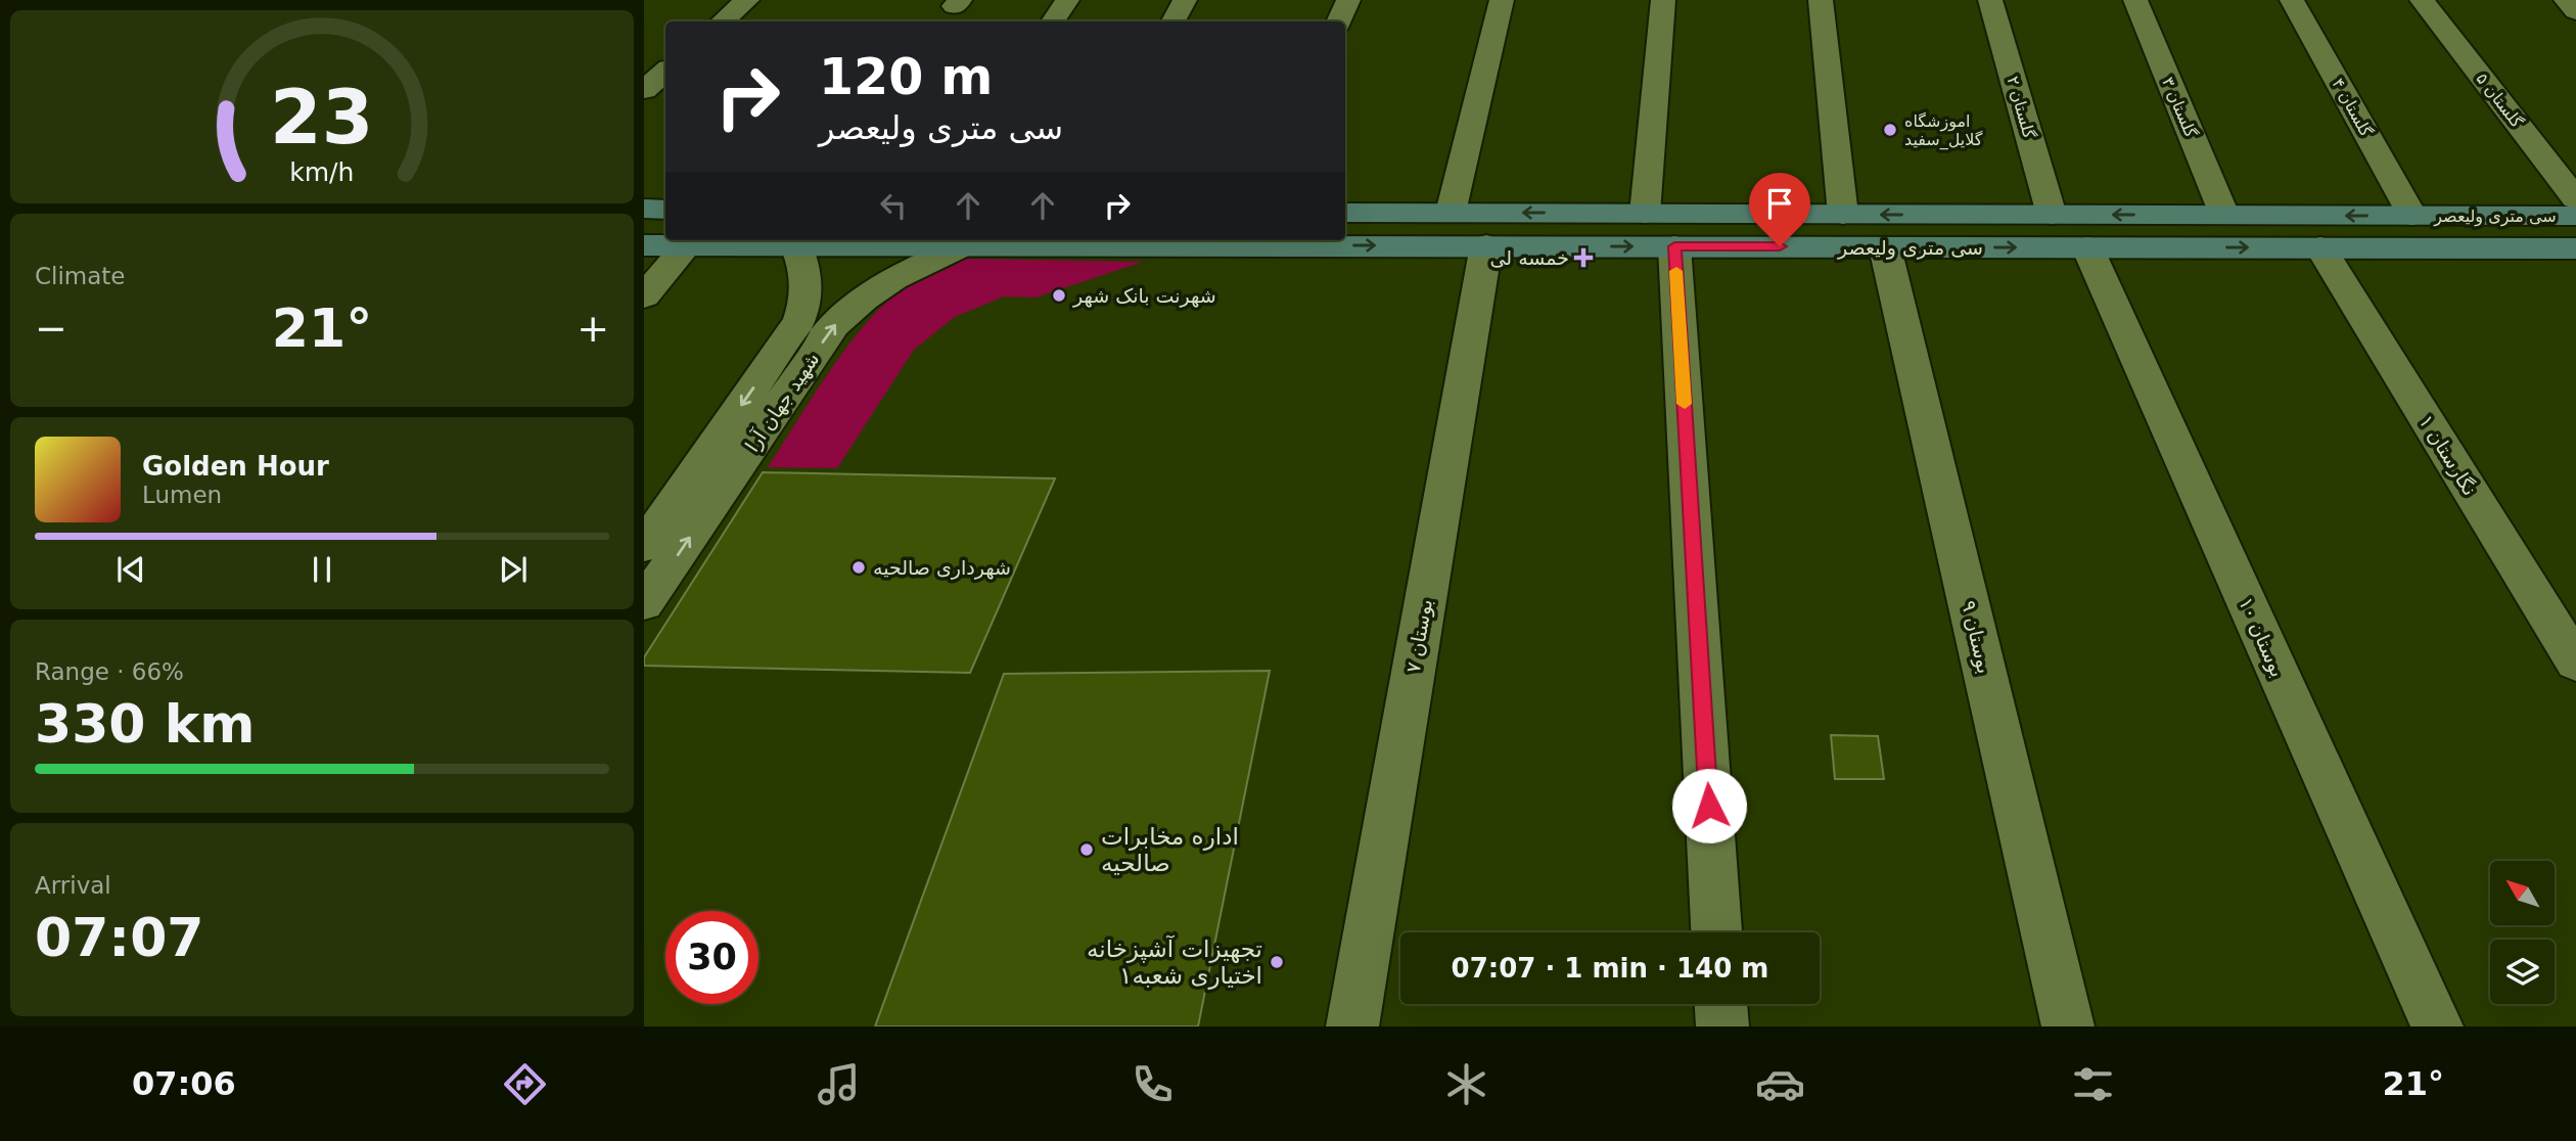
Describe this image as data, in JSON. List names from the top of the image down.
{
  "streets": {
    "main road": ["سی متری ولیعصر"],
    "street": [
      "گلستان ۵",
      "گلستان ۲",
      "گلستان ۳",
      "گلستان ۴",
      "شهید جهان آرا",
      "نگارستان ۱",
      "بوستان ۷",
      "بوستان ۹",
      "بوستان ۱۰"
    ]
  },
  "crossings": [
    ["گلستان ۲", "سی متری ولیعصر"],
    ["گلستان ۳", "سی متری ولیعصر"],
    ["گلستان ۴", "سی متری ولیعصر"],
    ["سی متری ولیعصر", "شهید جهان آرا"],
    ["سی متری ولیعصر", "نگارستان ۱"],
    ["سی متری ولیعصر", "بوستان ۷"],
    ["سی متری ولیعصر", "بوستان ۹"],
    ["سی متری ولیعصر", "بوستان ۱۰"]
  ],
  "places": {
    "other": [
      "اموزشگاه گلایل_سفید",
      "شهرنت بانک شهر",
      "شهرداری صالحیه",
      "اداره مخابرات صالحیه",
      "تجهیزات آشپزخانه اختیاری شعبه۱"
    ],
    "health": ["خمسه لی"]
  },
  "north": "top left",
  "page": {
    "turn": ["120 m", "سی متری ولیعصر"],
    "tile": [
      "Climate",
      ["Range · 66%", "330 km"],
      ["Arrival", "07:07"]
    ],
    "heat": ["−", "21°", "+"],
    "song": ["Golden Hour", "Lumen"],
    "limit": "30",
    "trip": "07:07 · 1 min · 140 m",
    "tabs": ["07:06", "21°"],
    "gauge": ["23", "km/h"]
  }
}
